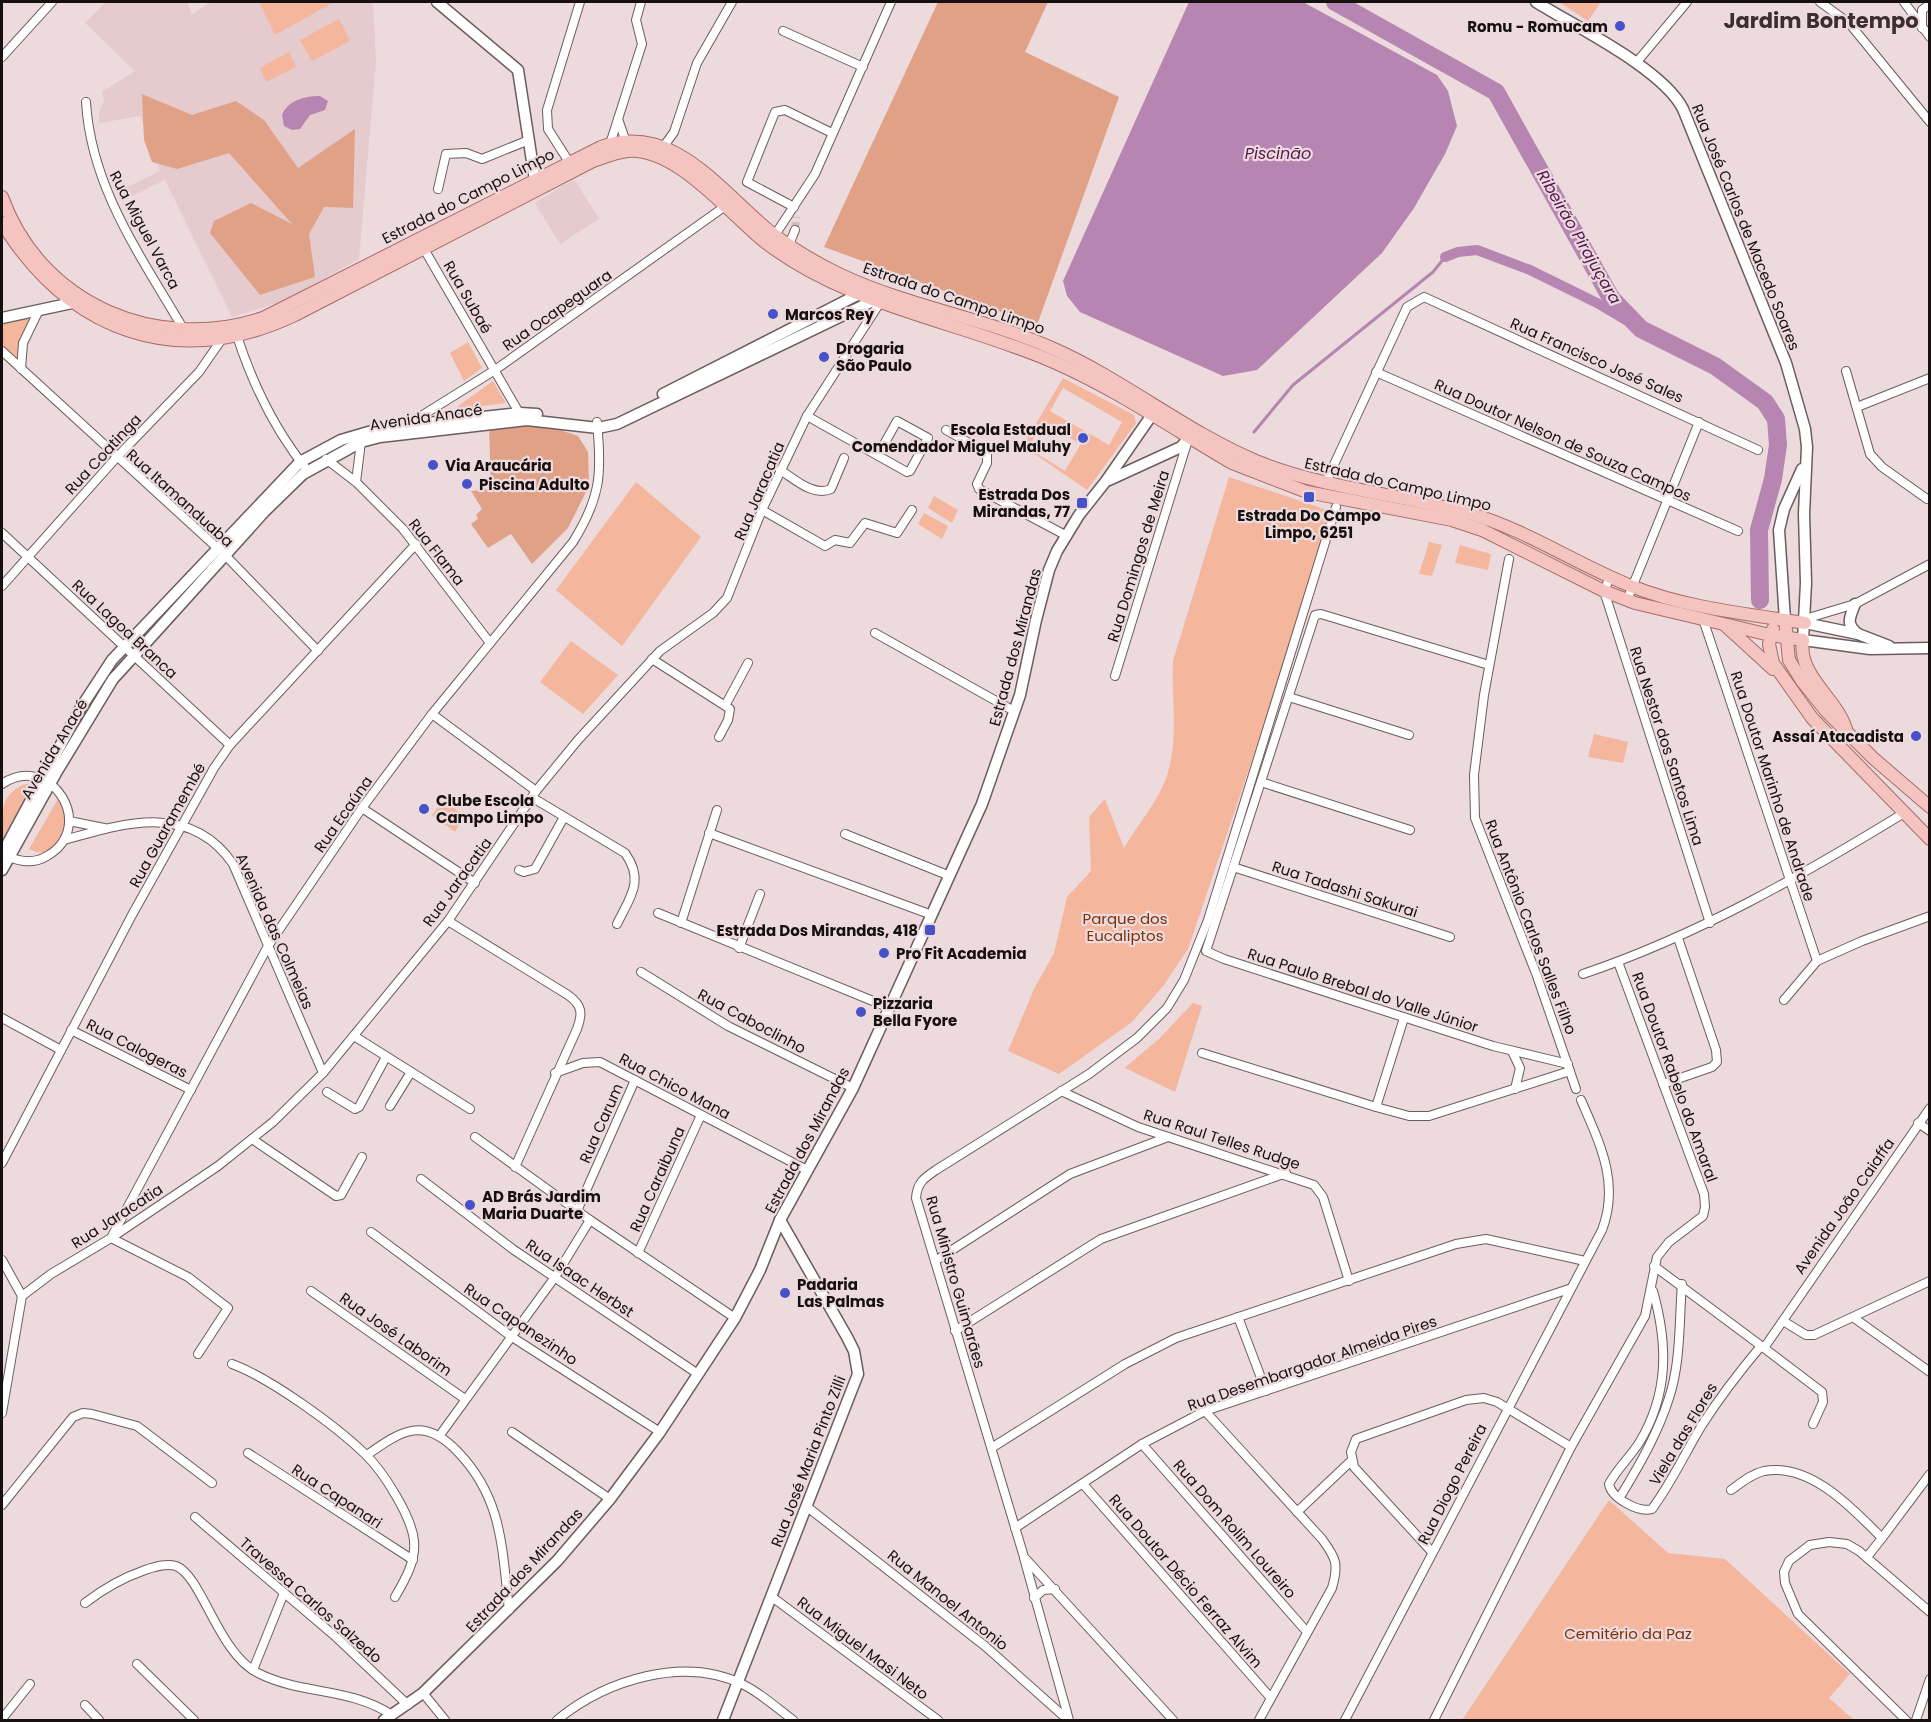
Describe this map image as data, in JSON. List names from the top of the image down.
{
  "streets": {
    "main road": ["Estrada do Campo Limpo"],
    "street": [
      "Rua José Carlos de Macedo Soares",
      "Rua Miguel Varca",
      "Rua Subaé",
      "Rua Ocapeguara",
      "Rua Francisco José Sales",
      "Avenida Anacé",
      "Rua Doutor Nelson de Souza Campos",
      "Rua Coatinga",
      "Rua Jaracatia",
      "Rua Itamanduaba",
      "Rua Flama",
      "Rua Domingos de Meira",
      "Rua Lagoa Branca",
      "Estrada dos Mirandas",
      "Rua Nestor dos Santos Lima",
      "Rua Doutor Marinho de Andrade",
      "Rua Ecaúna",
      "Rua Guaramembé",
      "Rua Tadashi Sakurai",
      "Rua Antônio Carlos Salles Filho",
      "Avenida das Colmeias",
      "Rua Paulo Brebal do Valle Júnior",
      "Rua Caboclinho",
      "Rua Calogeras",
      "Rua Doutor Rabelo do Amaral",
      "Rua Chico Mana",
      "Rua Carum",
      "Rua Raul Telles Rudge",
      "Rua Caraibuna",
      "Avenida João Caiaffa",
      "Rua Isaac Herbst",
      "Rua Ministro Guimarães",
      "Rua Capanezinho",
      "Rua José Laborim",
      "Rua Desembargador Almeida Pires",
      "Viela das Flores",
      "Rua José Maria Pinto Zilli",
      "Rua Diogo Pereira",
      "Rua Capanari",
      "Rua Dom Rolim Loureiro",
      "Rua Doutor Décio Ferraz Alvim",
      "Travessa Carlos Salzedo",
      "Rua Manoel Antonio",
      "Rua Miguel Masi Neto"
    ]
  },
  "crossings": [
    ["Estrada do Campo Limpo", "Rua José Carlos de Macedo Soares"],
    ["Estrada do Campo Limpo", "Rua Miguel Varca"],
    ["Estrada do Campo Limpo", "Rua Subaé"],
    ["Estrada do Campo Limpo", "Rua Ocapeguara"],
    ["Estrada do Campo Limpo", "Avenida Anacé"],
    ["Estrada do Campo Limpo", "Rua Coatinga"],
    ["Estrada do Campo Limpo", "Rua Jaracatia"],
    ["Estrada do Campo Limpo", "Rua Domingos de Meira"],
    ["Estrada do Campo Limpo", "Estrada dos Mirandas"],
    ["Estrada do Campo Limpo", "Rua Nestor dos Santos Lima"],
    ["Estrada do Campo Limpo", "Rua Doutor Marinho de Andrade"],
    ["Rua Subaé", "Rua Ocapeguara"],
    ["Rua Subaé", "Avenida Anacé"],
    ["Rua Ocapeguara", "Avenida Anacé"],
    ["Rua Francisco José Sales", "Rua Doutor Nelson de Souza Campos"],
    ["Avenida Anacé", "Rua Jaracatia"],
    ["Avenida Anacé", "Rua Itamanduaba"],
    ["Avenida Anacé", "Rua Flama"],
    ["Avenida Anacé", "Rua Lagoa Branca"],
    ["Avenida Anacé", "Rua Ecaúna"],
    ["Rua Coatinga", "Rua Itamanduaba"],
    ["Rua Coatinga", "Rua Lagoa Branca"],
    ["Rua Jaracatia", "Rua Ecaúna"],
    ["Rua Jaracatia", "Avenida das Colmeias"],
    ["Rua Itamanduaba", "Rua Guaramembé"],
    ["Rua Flama", "Rua Ecaúna"],
    ["Rua Flama", "Rua Guaramembé"],
    ["Rua Domingos de Meira", "Estrada dos Mirandas"],
    ["Rua Lagoa Branca", "Rua Guaramembé"],
    ["Estrada dos Mirandas", "Rua Caboclinho"],
    ["Estrada dos Mirandas", "Rua Chico Mana"],
    ["Estrada dos Mirandas", "Rua Isaac Herbst"],
    ["Estrada dos Mirandas", "Rua Capanezinho"],
    ["Estrada dos Mirandas", "Rua José Maria Pinto Zilli"],
    ["Estrada dos Mirandas", "Travessa Carlos Salzedo"],
    ["Rua Ecaúna", "Avenida das Colmeias"],
    ["Rua Ecaúna", "Rua Calogeras"],
    ["Rua Guaramembé", "Avenida das Colmeias"],
    ["Rua Guaramembé", "Rua Calogeras"],
    ["Rua Tadashi Sakurai", "Rua Paulo Brebal do Valle Júnior"],
    ["Rua Antônio Carlos Salles Filho", "Rua Paulo Brebal do Valle Júnior"],
    ["Rua Chico Mana", "Rua Carum"],
    ["Rua Chico Mana", "Rua Caraibuna"],
    ["Rua Raul Telles Rudge", "Rua Ministro Guimarães"],
    ["Avenida João Caiaffa", "Viela das Flores"],
    ["Rua Ministro Guimarães", "Rua Desembargador Almeida Pires"],
    ["Rua Ministro Guimarães", "Rua Manoel Antonio"],
    ["Rua Desembargador Almeida Pires", "Rua Diogo Pereira"],
    ["Rua Desembargador Almeida Pires", "Rua Dom Rolim Loureiro"],
    ["Rua Desembargador Almeida Pires", "Rua Doutor Décio Ferraz Alvim"],
    ["Rua José Maria Pinto Zilli", "Rua Manoel Antonio"],
    ["Rua José Maria Pinto Zilli", "Rua Miguel Masi Neto"]
  ],
  "districts": ["Jardim Bontempo"],
  "water": ["Piscinão", "Ribeirão Pirajuçara"],
  "parks": ["Parque dos Eucaliptos", "Cemitério da Paz"],
  "places": {
    "other": [
      "Romu - Romucam",
      "Marcos Rey",
      "Drogaria São Paulo",
      "Escola Estadual Comendador Miguel Maluhy",
      "Via Araucária",
      "Piscina Adulto",
      "Assaí Atacadista",
      "Clube Escola Campo Limpo",
      "Pro Fit Academia",
      "Pizzaria Bella Fyore",
      "AD Brás Jardim Maria Duarte",
      "Padaria Las Palmas"
    ],
    "transit": ["Estrada Do Campo Limpo, 6251", "Estrada Dos Mirandas, 77", "Estrada Dos Mirandas, 418"]
  }
}
